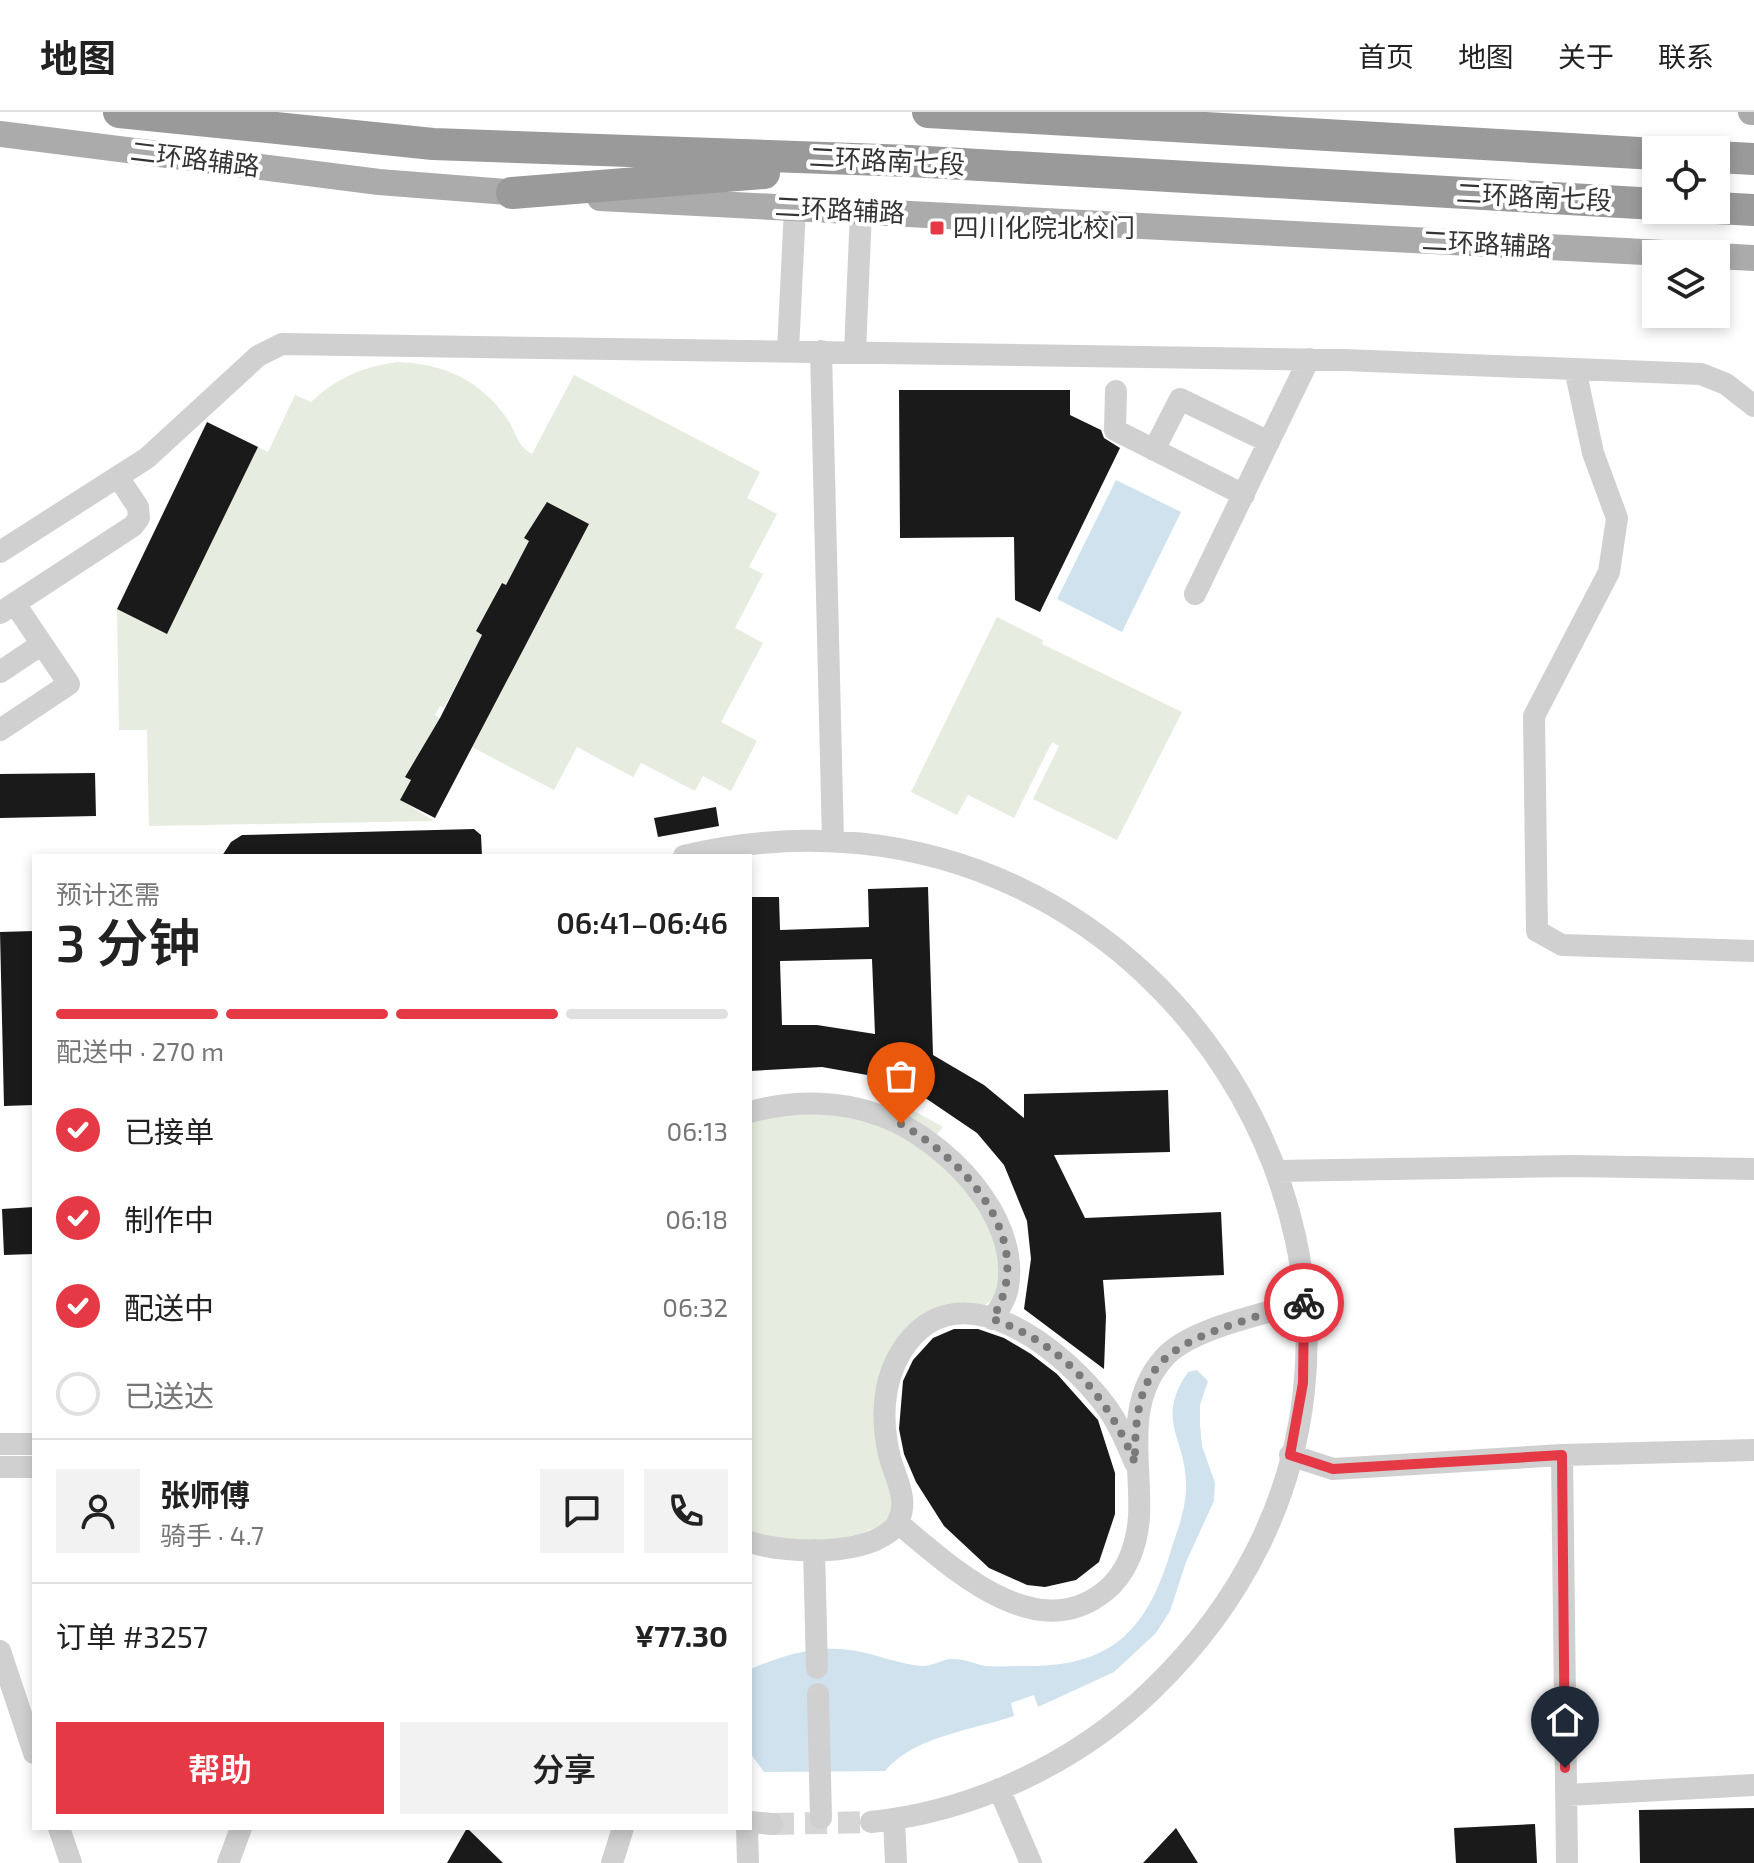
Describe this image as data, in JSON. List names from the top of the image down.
{
  "streets": {
    "highway": ["二环路南七段"],
    "main road": ["二环路辅路"]
  },
  "places": {
    "transit": ["四川化院北校门"]
  },
  "page": {
    "header": "地图",
    "nav": [
      "首页",
      "地图",
      "关于",
      "联系"
    ],
    "heading": ["3 分钟", "预计还需", "06:41–06:46"],
    "panel": [
      "张师傅",
      "骑手 · 4.7",
      "订单 #3257",
      "¥77.30"
    ],
    "bar": "配送中 · 270 m",
    "list": [
      ["已接单", "06:13"],
      ["制作中", "06:18"],
      ["配送中", "06:32"],
      "已送达"
    ],
    "buttons": ["帮助", "分享"]
  }
}
